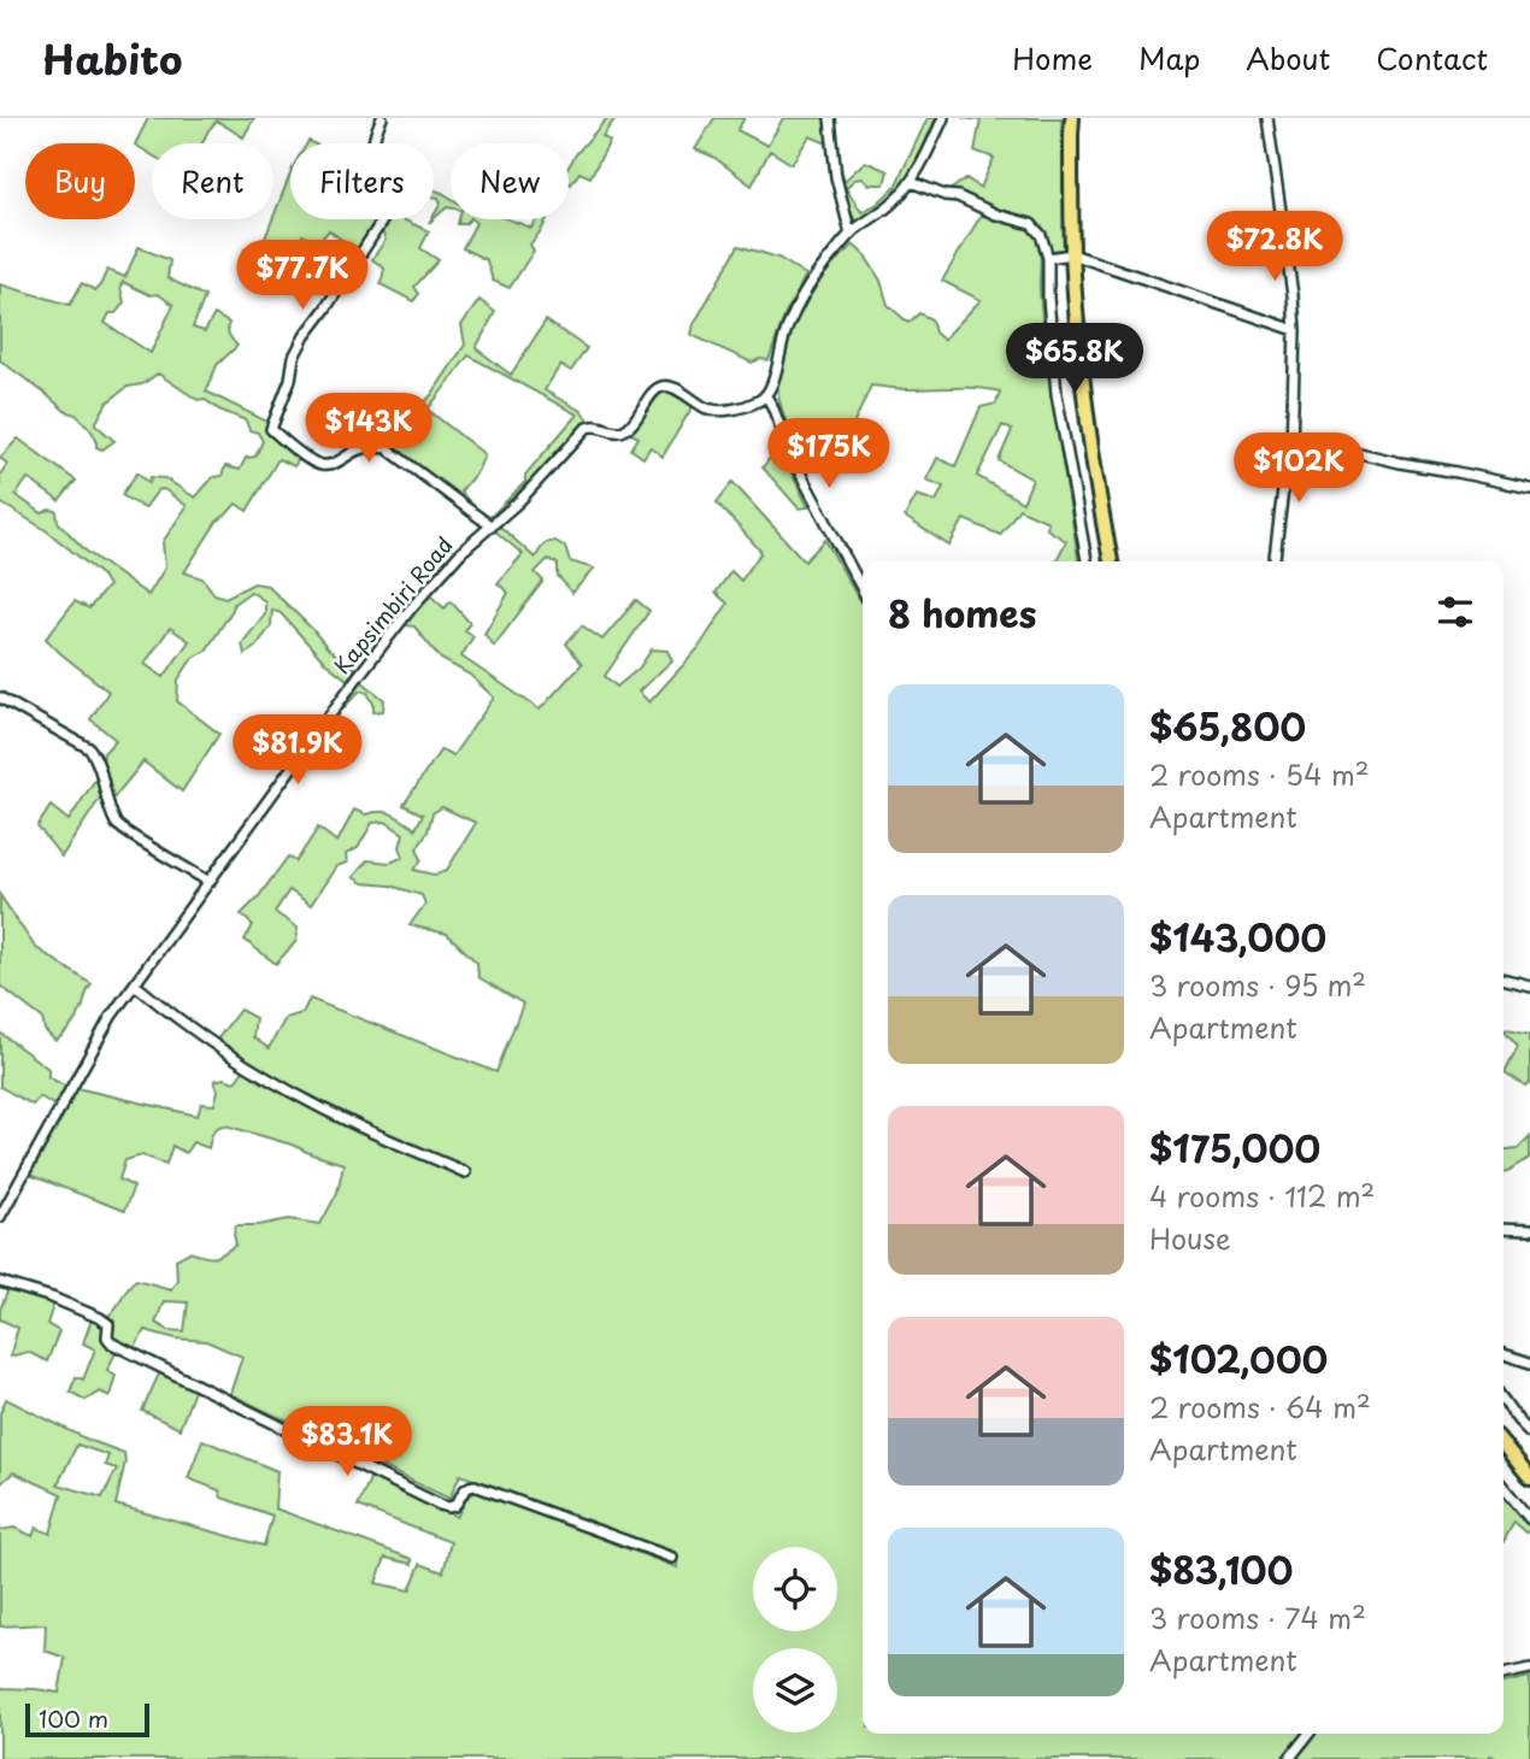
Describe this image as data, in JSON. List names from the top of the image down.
{
  "streets": {
    "street": ["Kapsimbiri Road"]
  },
  "scale_bar": "100 m",
  "page": {
    "header": "Habito",
    "nav": [
      "Home",
      "Map",
      "About",
      "Contact"
    ],
    "chip": [
      "Buy",
      "Rent",
      "Filters",
      "New"
    ],
    "price": [
      "$72.8K",
      "$77.7K",
      "$65.8K",
      "$143K",
      "$175K",
      "$102K",
      "$81.9K",
      "$83.1K"
    ],
    "heading": "8 homes",
    "list": [
      {
        "name": "$65,800",
        "note": "2 rooms · 54 m² · Apartment"
      },
      {
        "name": "$143,000",
        "note": "3 rooms · 95 m² · Apartment"
      },
      {
        "name": "$175,000",
        "note": "4 rooms · 112 m² · House"
      },
      {
        "name": "$102,000",
        "note": "2 rooms · 64 m² · Apartment"
      },
      {
        "name": "$83,100",
        "note": "3 rooms · 74 m² · Apartment"
      }
    ],
    "scale": "100 m"
  }
}
